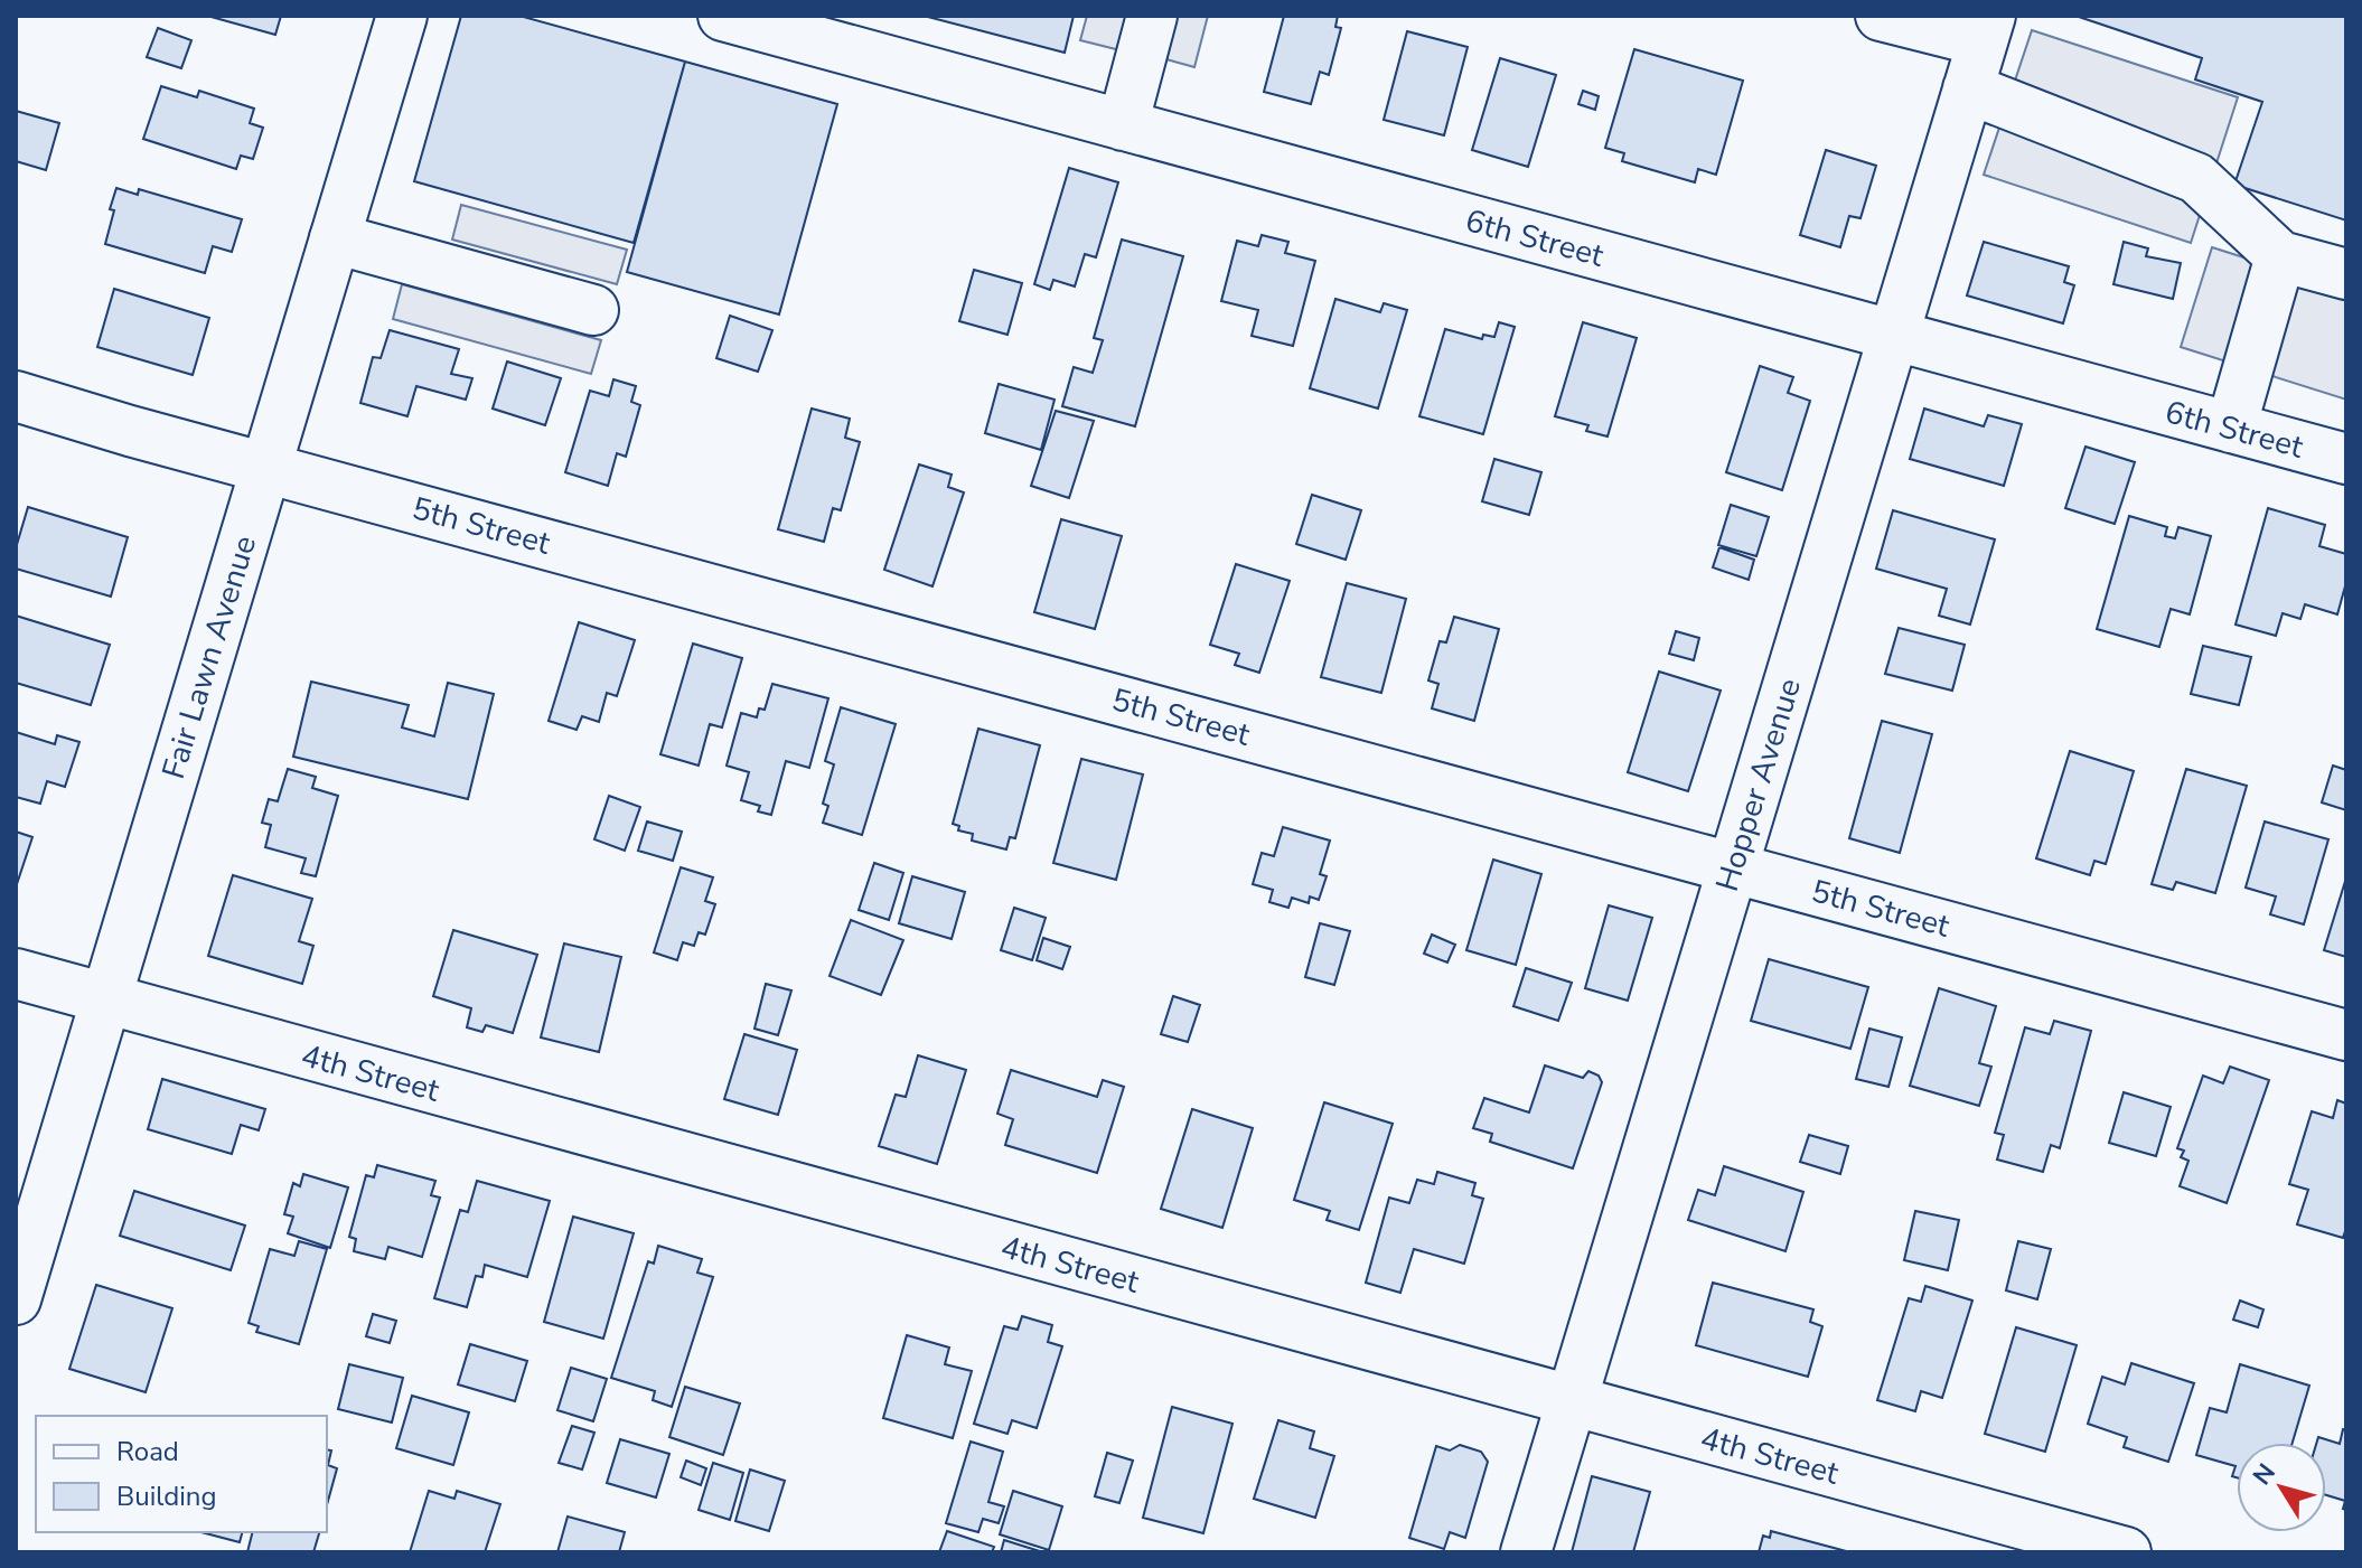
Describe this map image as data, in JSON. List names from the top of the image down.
{
  "streets": {
    "street": [
      "6th Street",
      "5th Street",
      "Fair Lawn Avenue",
      "Hopper Avenue",
      "4th Street"
    ]
  },
  "crossings": [
    ["6th Street", "Hopper Avenue"],
    ["5th Street", "Fair Lawn Avenue"],
    ["5th Street", "Hopper Avenue"],
    ["Fair Lawn Avenue", "4th Street"],
    ["Hopper Avenue", "4th Street"]
  ],
  "legend": ["Road", "Building"],
  "north": "top left"
}
